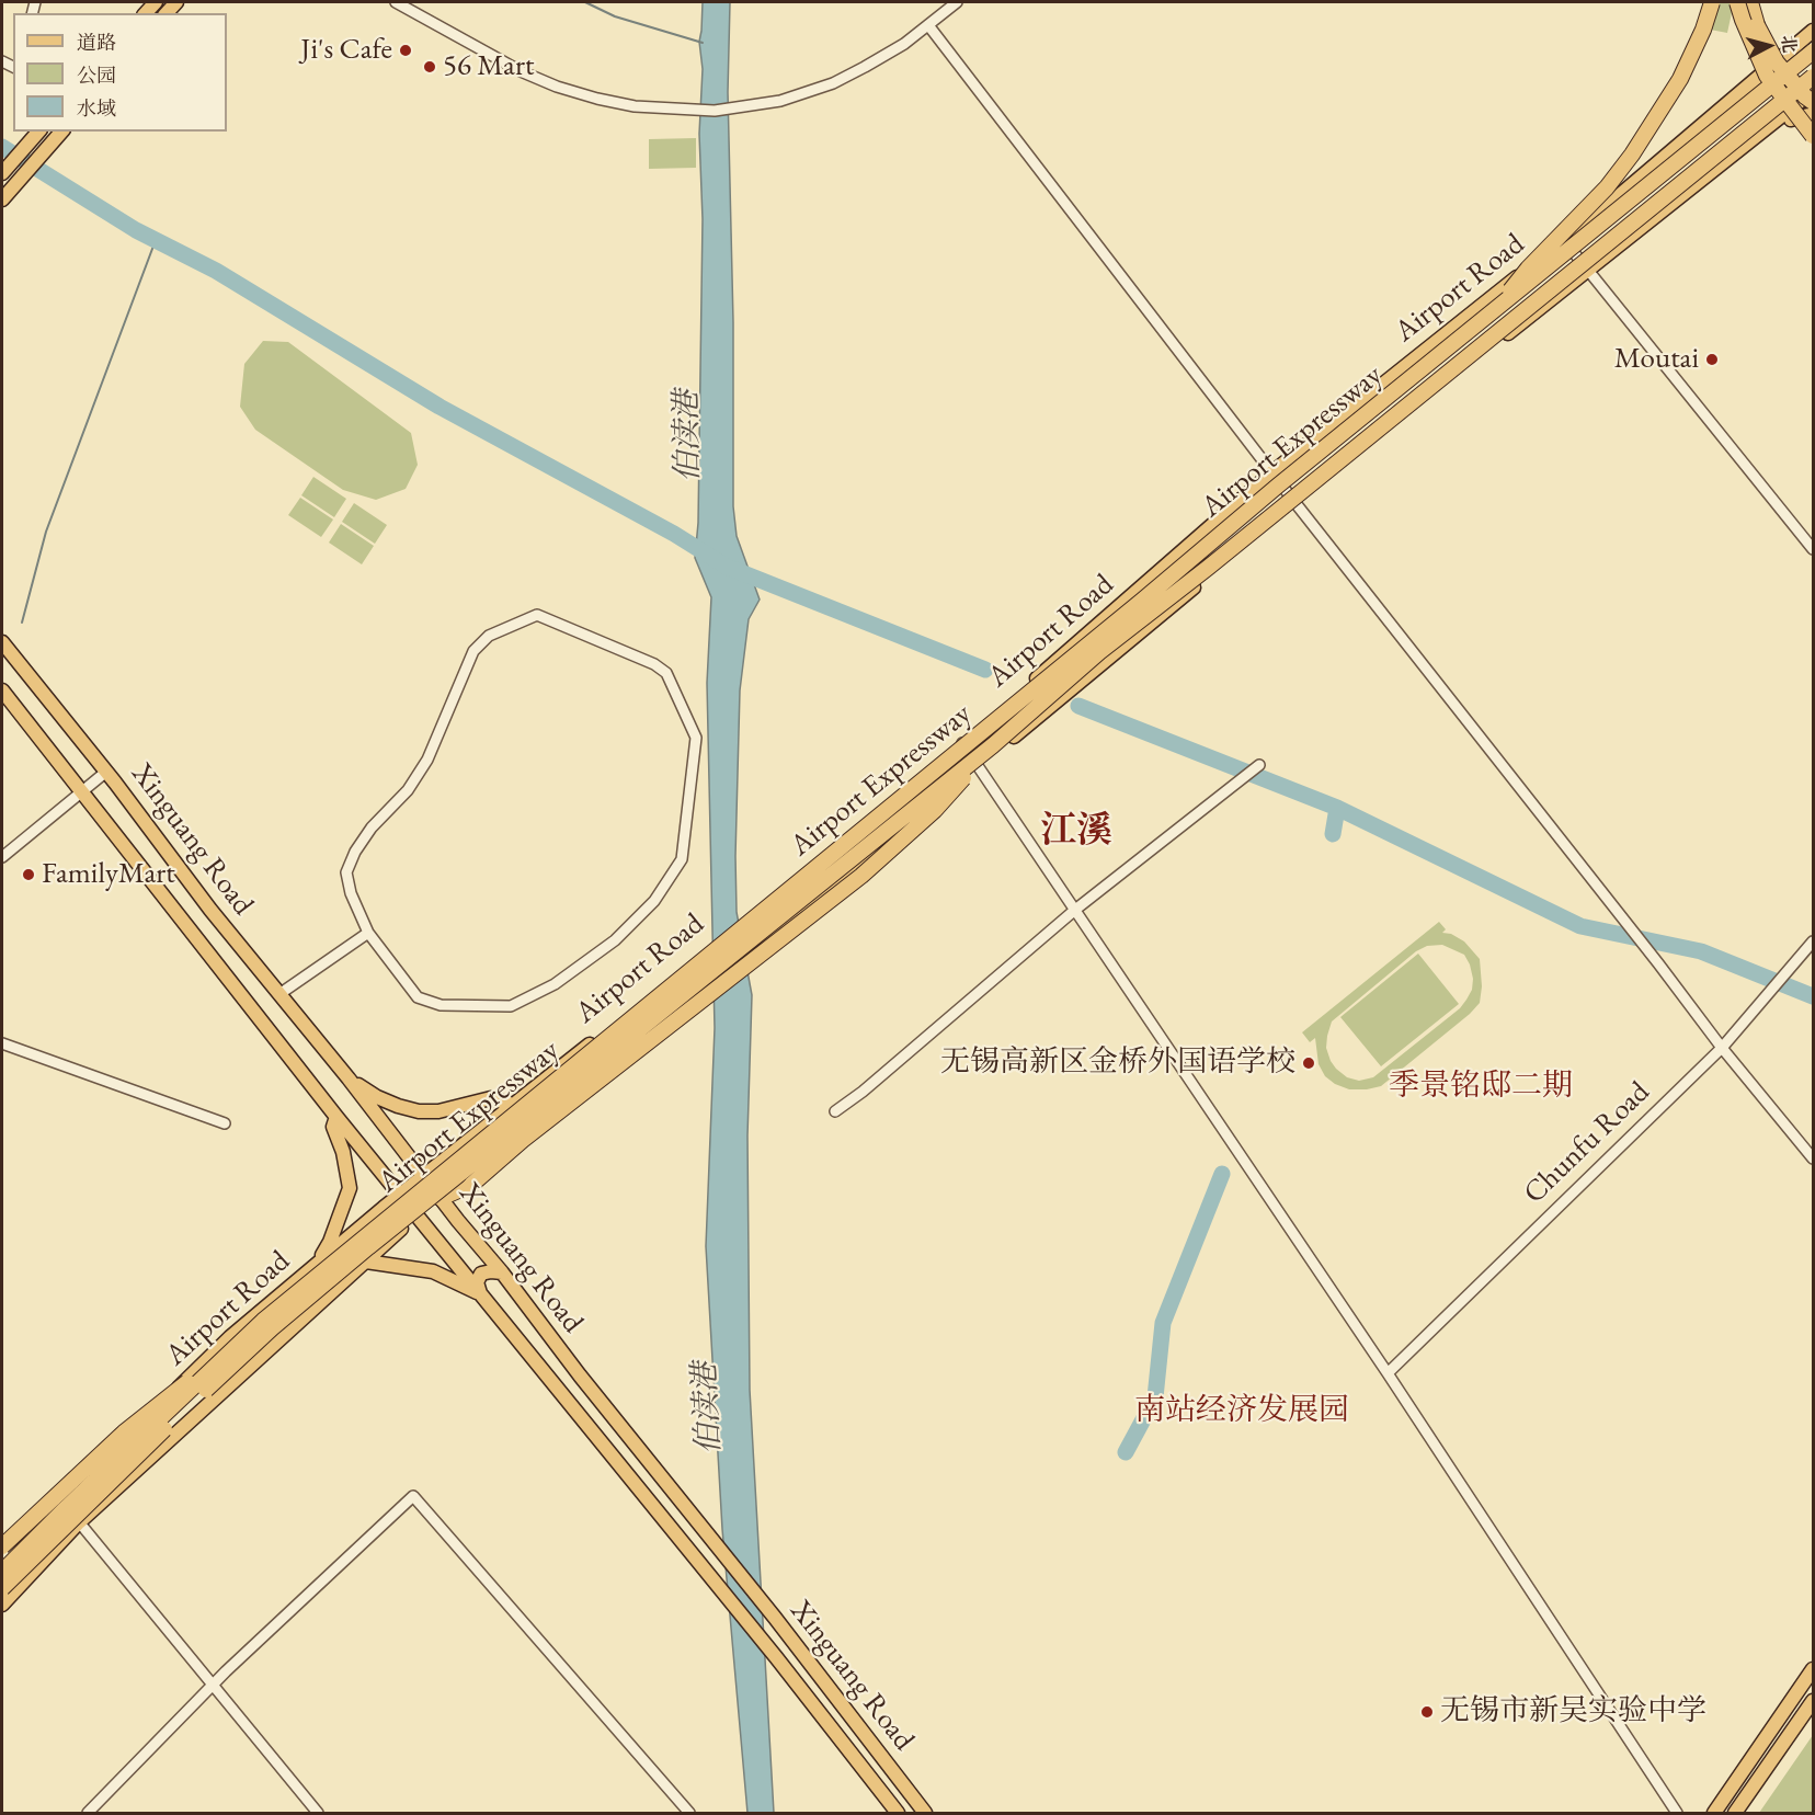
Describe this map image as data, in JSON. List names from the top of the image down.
{
  "streets": {
    "highway": ["Airport Expressway"],
    "main road": ["Airport Road", "Xinguang Road"],
    "street": ["Chunfu Road"]
  },
  "crossings": [
    ["Airport Road", "Xinguang Road"]
  ],
  "districts": ["江溪", "季景铭邸二期", "南站经济发展园"],
  "water": ["伯渎港"],
  "places": [
    "Ji's Cafe",
    "56 Mart",
    "Moutai",
    "FamilyMart",
    "无锡高新区金桥外国语学校",
    "无锡市新吴实验中学"
  ],
  "legend": ["道路", "公园", "水域"],
  "north": "right"
}
